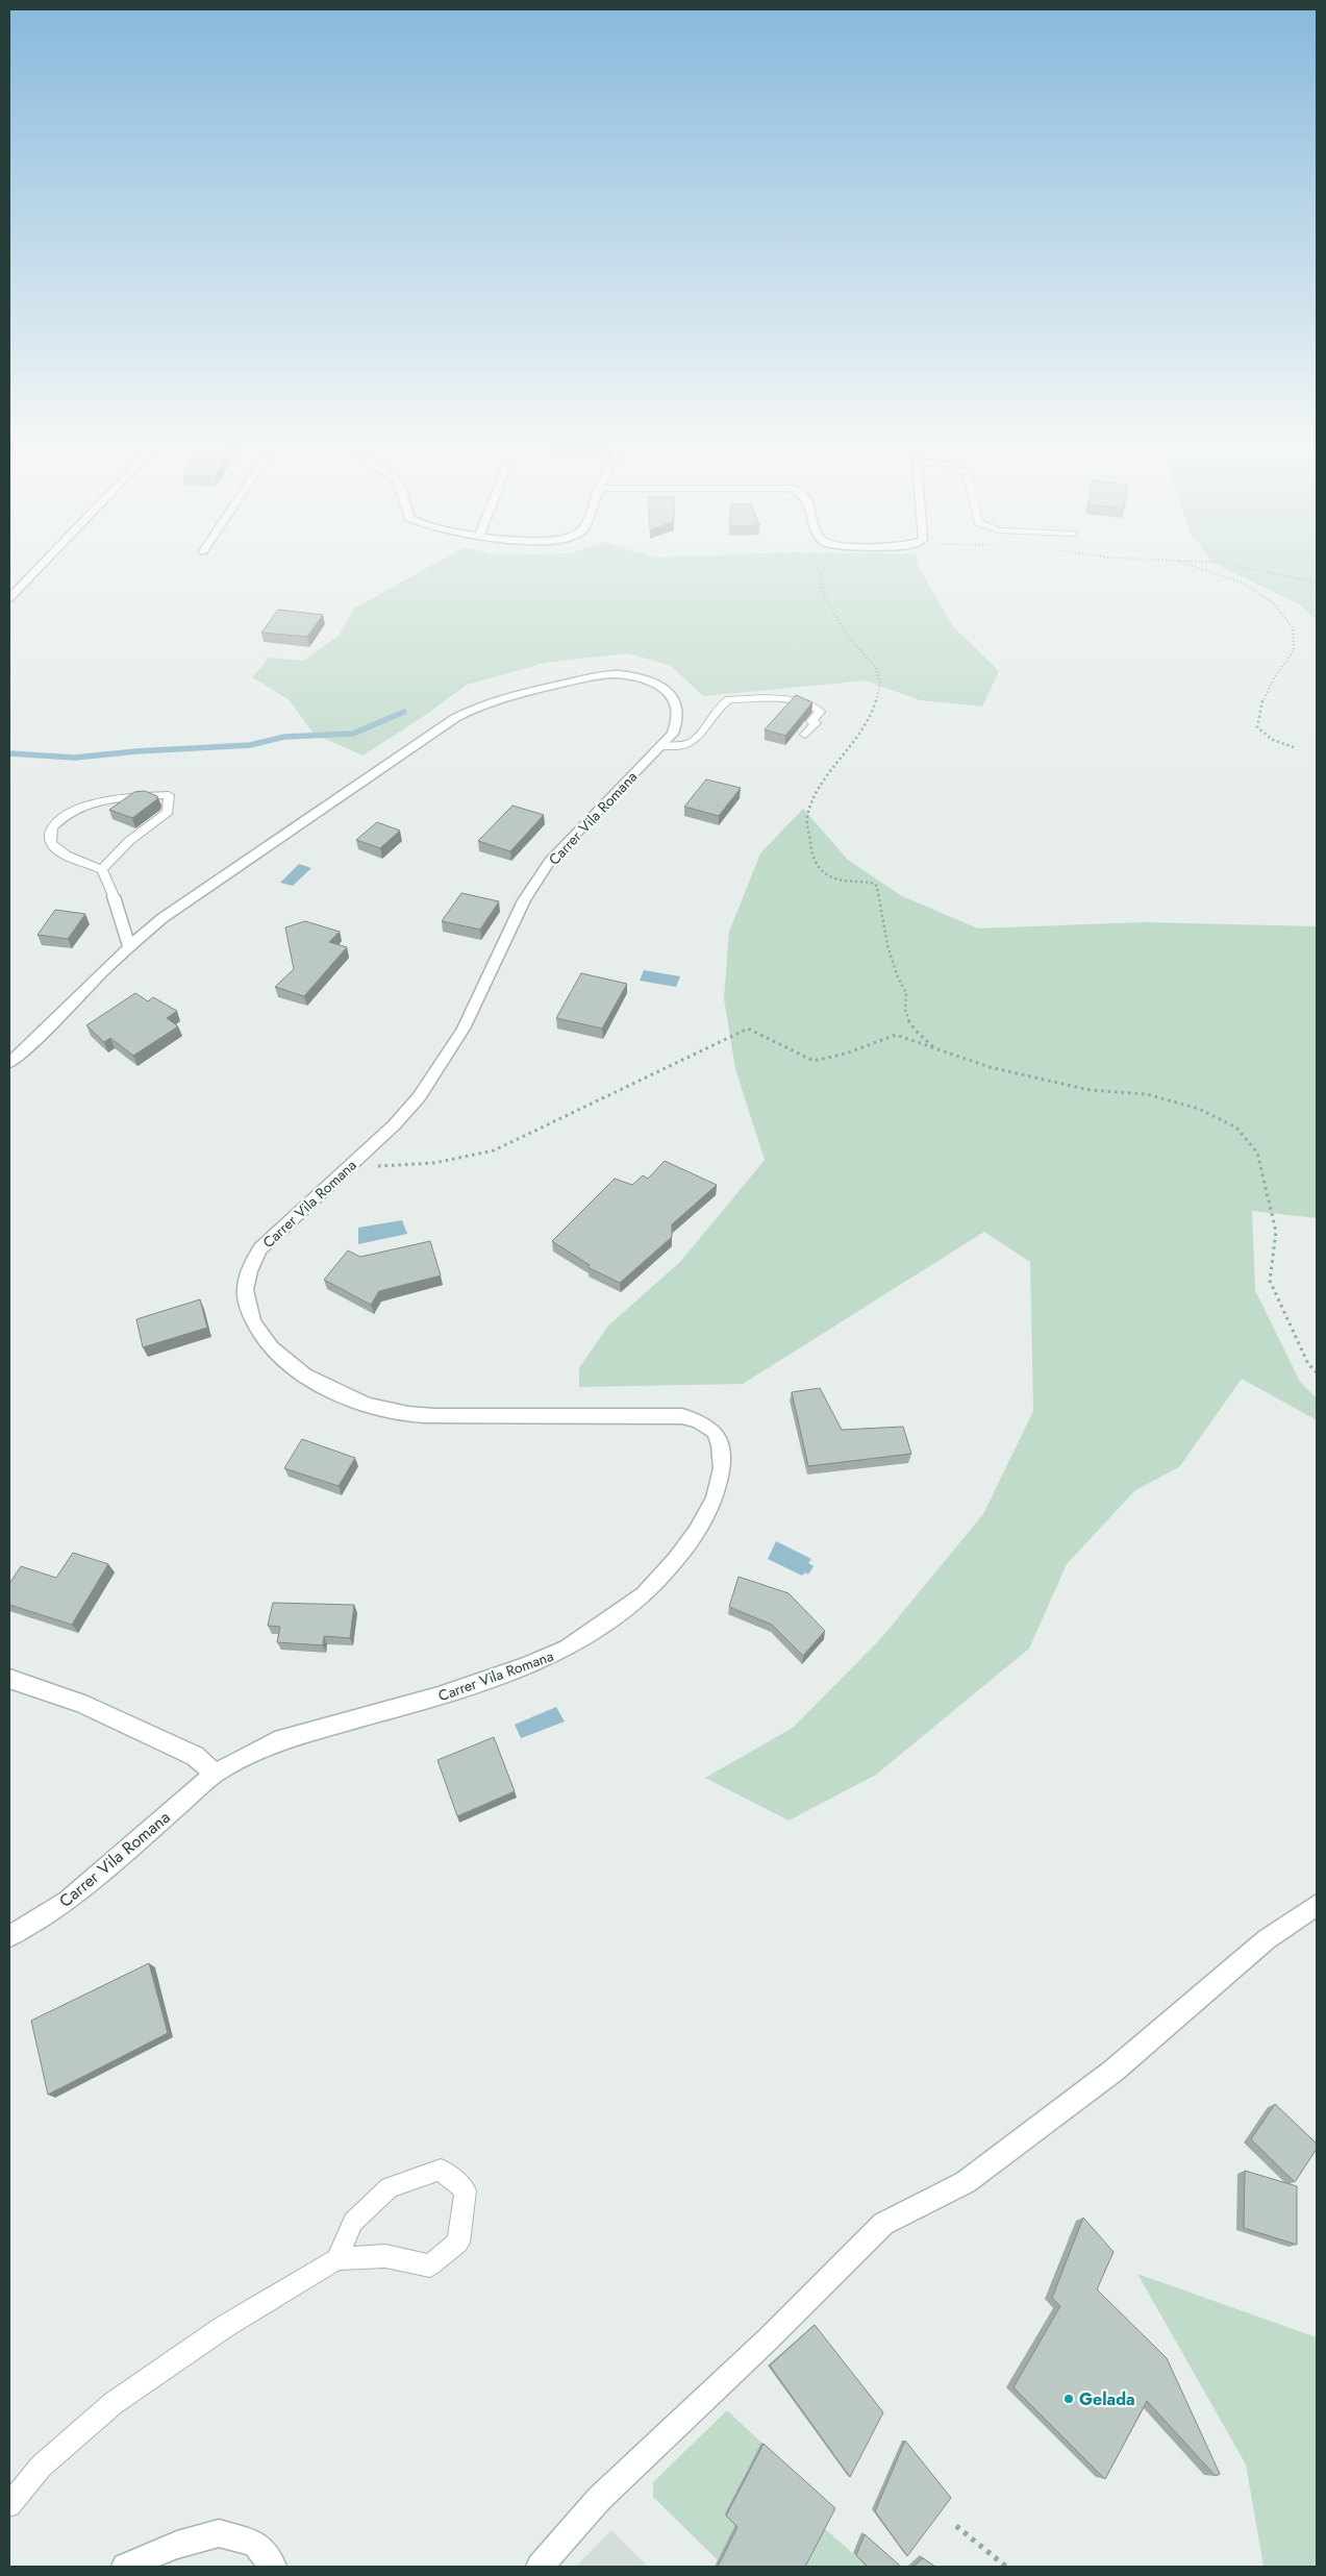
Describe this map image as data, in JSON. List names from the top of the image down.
{
  "streets": {
    "street": ["Carrer Vila Romana"]
  },
  "places": ["Gelada"]
}
